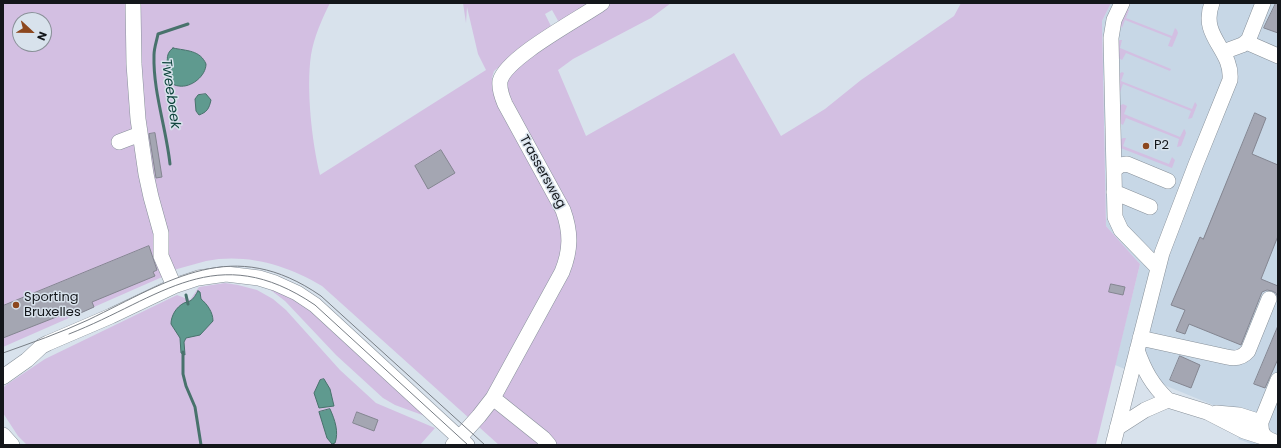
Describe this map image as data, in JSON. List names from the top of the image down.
{
  "streets": {
    "street": ["Trassersweg"]
  },
  "water": ["Tweebeek"],
  "places": ["P2", "Sporting Bruxelles"],
  "north": "right"
}
